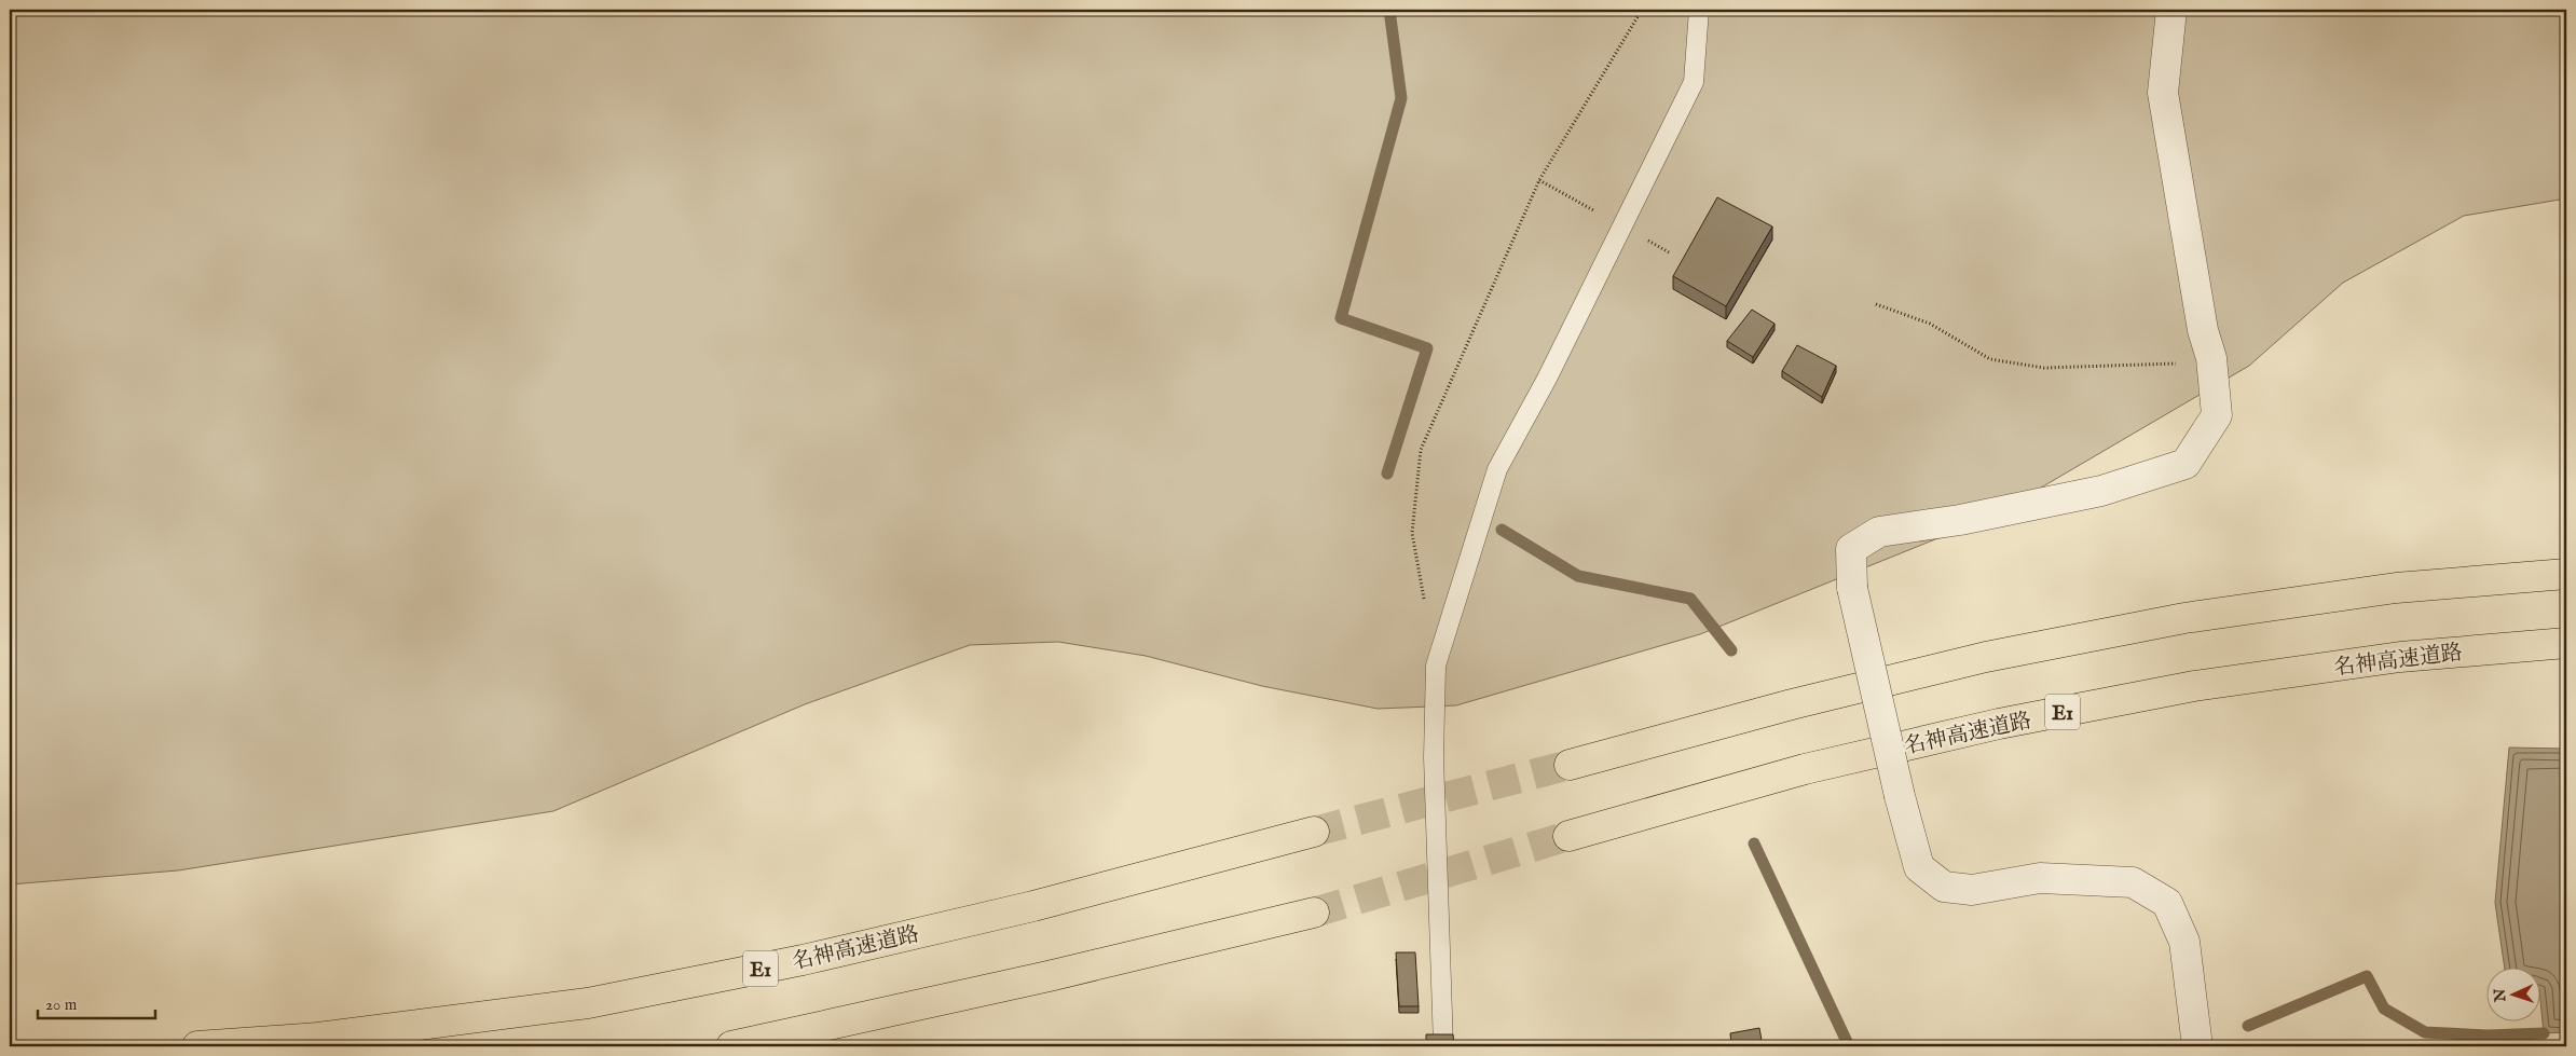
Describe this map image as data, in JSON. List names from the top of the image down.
{
  "streets": {
    "highway": ["名神高速道路", "E1"]
  },
  "scale_bar": "20 m",
  "north": "left"
}
